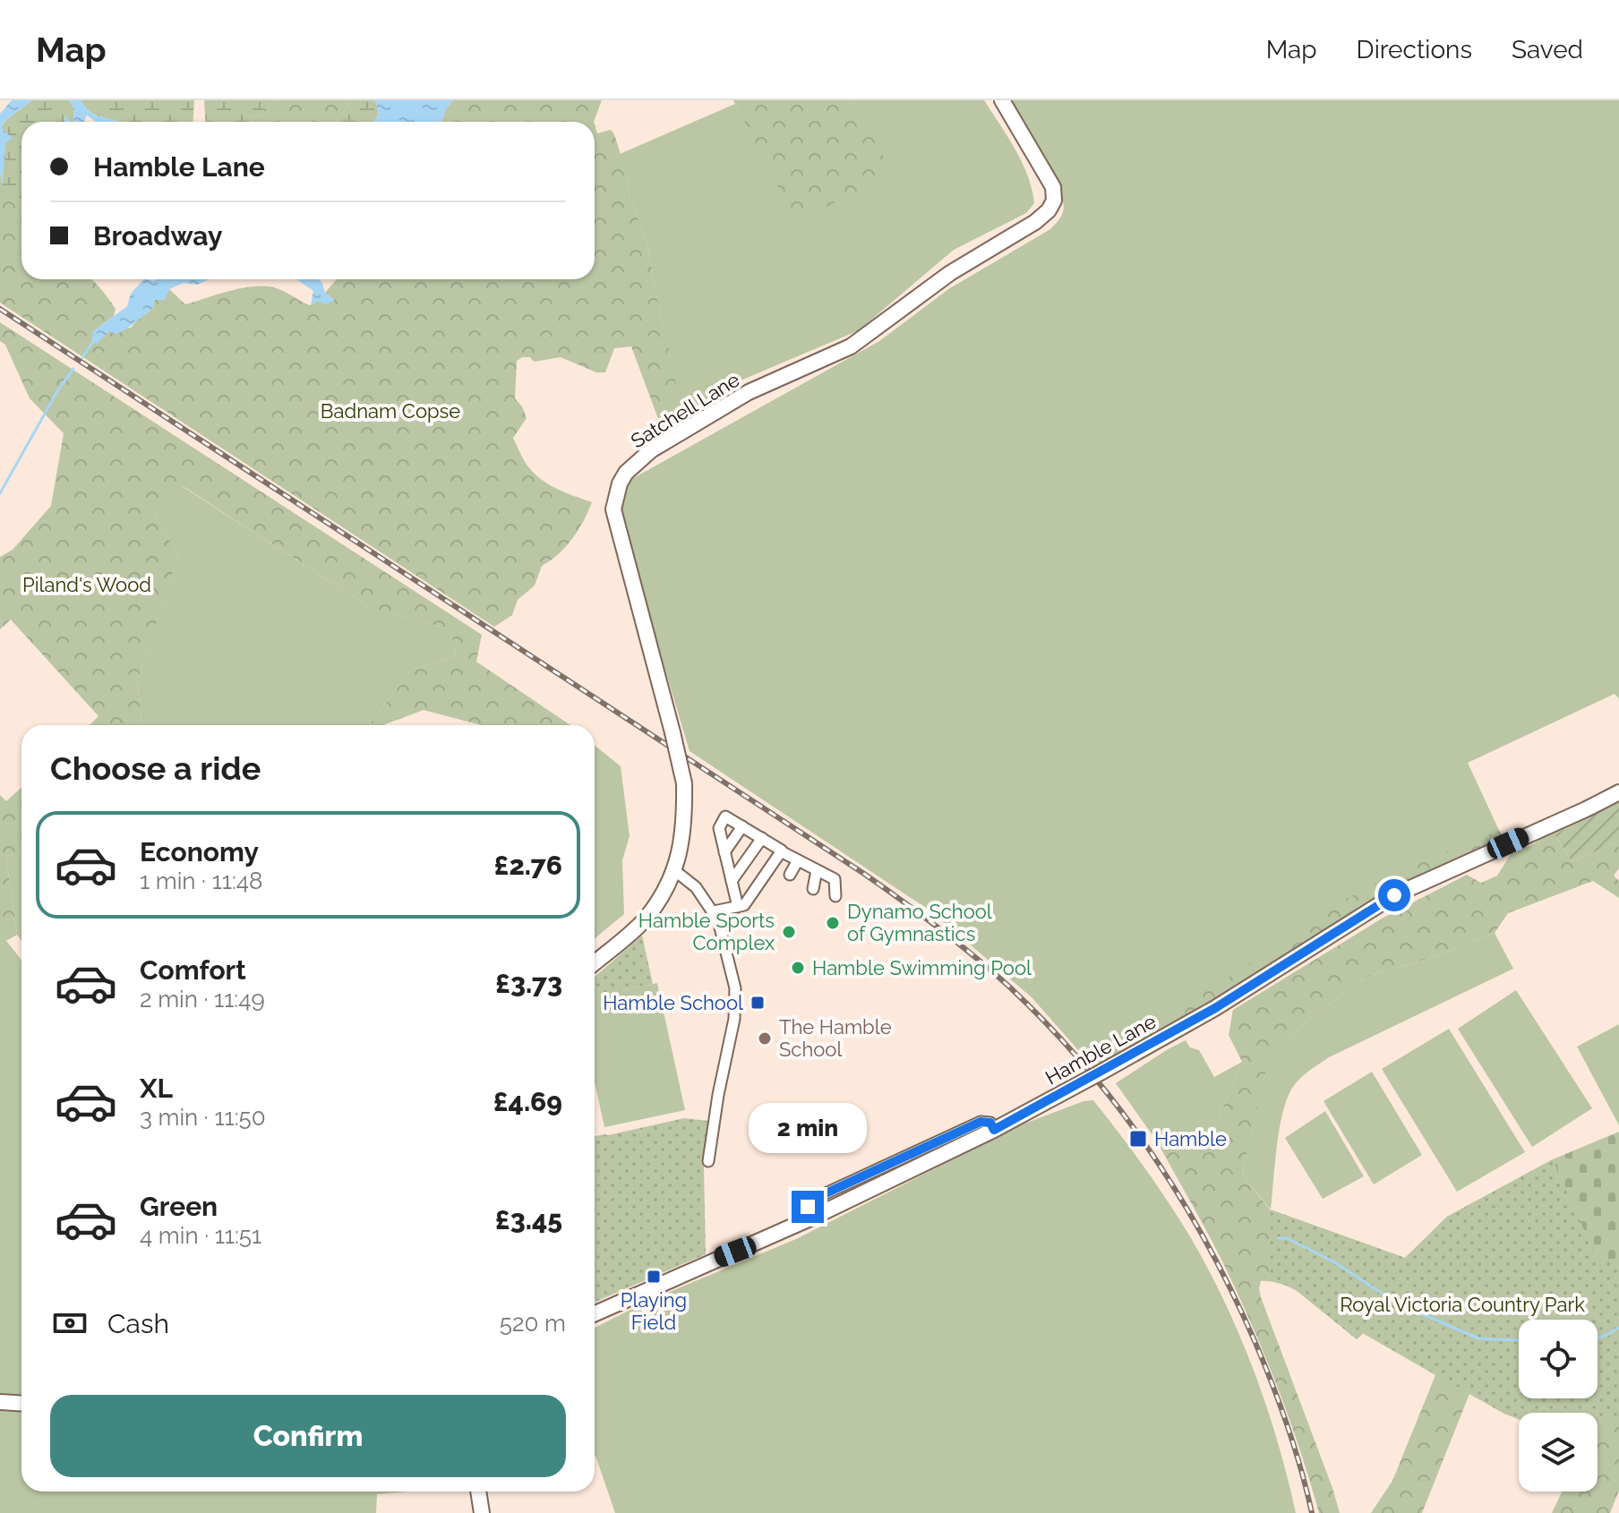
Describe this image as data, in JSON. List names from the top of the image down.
{
  "streets": {
    "street": ["Satchell Lane", "Hamble Lane"]
  },
  "parks": ["Badnam Copse", "Piland's Wood", "Royal Victoria Country Park"],
  "places": {
    "other": [
      "Dynamo School of Gymnastics",
      "Hamble Sports Complex",
      "Hamble Swimming Pool",
      "The Hamble School"
    ],
    "transit": ["Hamble School", "Hamble", "Playing Field"]
  },
  "page": {
    "header": "Map",
    "nav": ["Map", "Directions", "Saved"],
    "banner": ["Hamble Lane", "Broadway"],
    "heading": "Choose a ride",
    "list": [
      {
        "name": "Economy",
        "note": "1 min · 11:48",
        "value": "£2.76"
      },
      {
        "name": "Comfort",
        "note": "2 min · 11:49",
        "value": "£3.73"
      },
      {
        "name": "XL",
        "note": "3 min · 11:50",
        "value": "£4.69"
      },
      {
        "name": "Green",
        "note": "4 min · 11:51",
        "value": "£3.45"
      }
    ],
    "bubble": "2 min",
    "pay": ["Cash", "520 m"],
    "buttons": "Confirm"
  }
}
